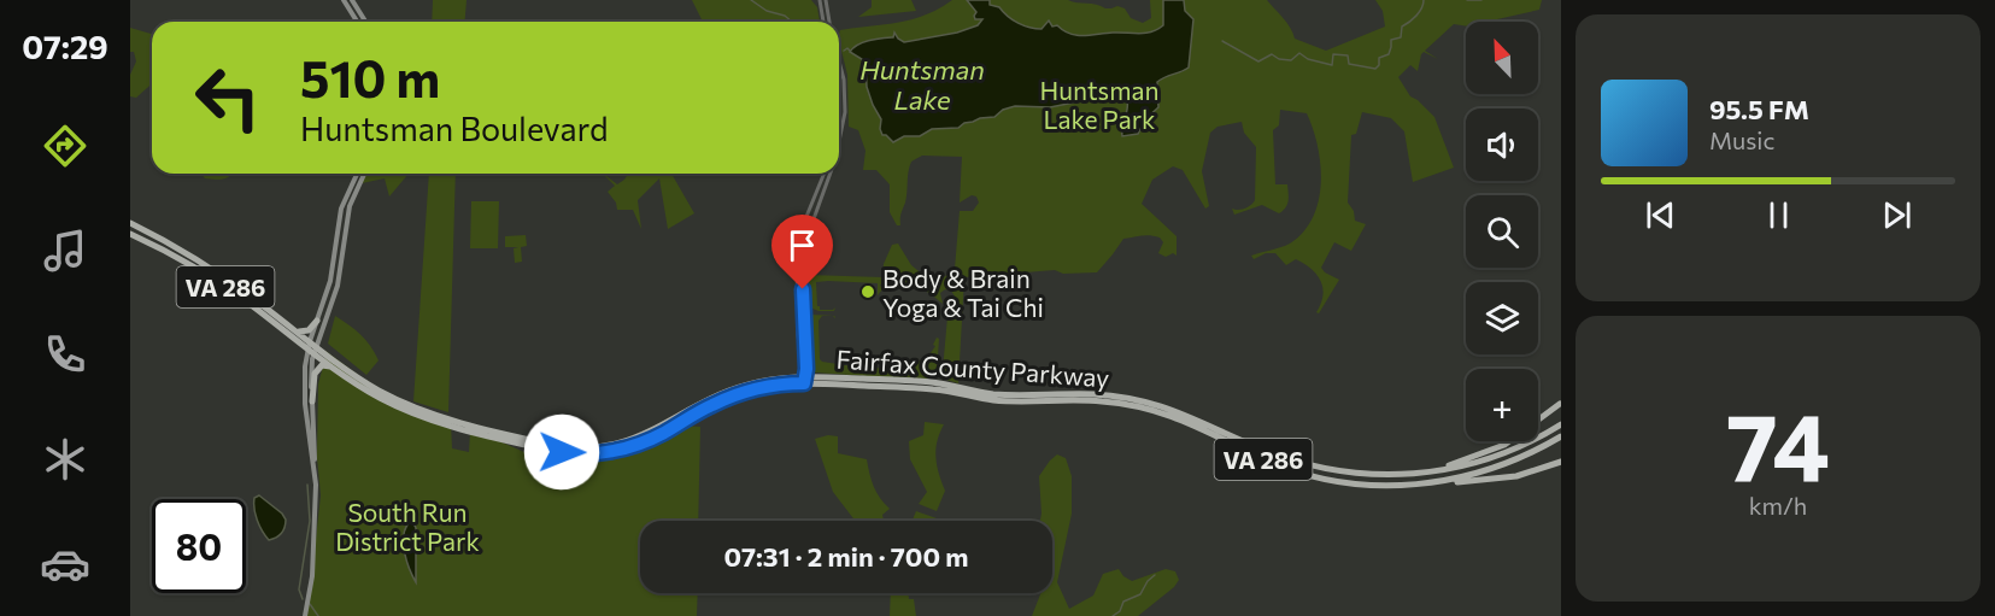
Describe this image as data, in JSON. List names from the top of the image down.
{
  "streets": {
    "highway": ["VA 286", "Fairfax County Parkway"]
  },
  "water": ["Huntsman Lake"],
  "parks": ["Huntsman Lake Park", "South Run District Park"],
  "places": ["Body & Brain Yoga & Tai Chi"],
  "north": "top left",
  "page": {
    "tabs": "07:29",
    "map_buttons": "+",
    "turn": ["510 m", "Huntsman Boulevard"],
    "song": ["95.5 FM", "Music"],
    "tile": ["74", "km/h"],
    "limit": "80",
    "trip": "07:31 · 2 min · 700 m"
  }
}
